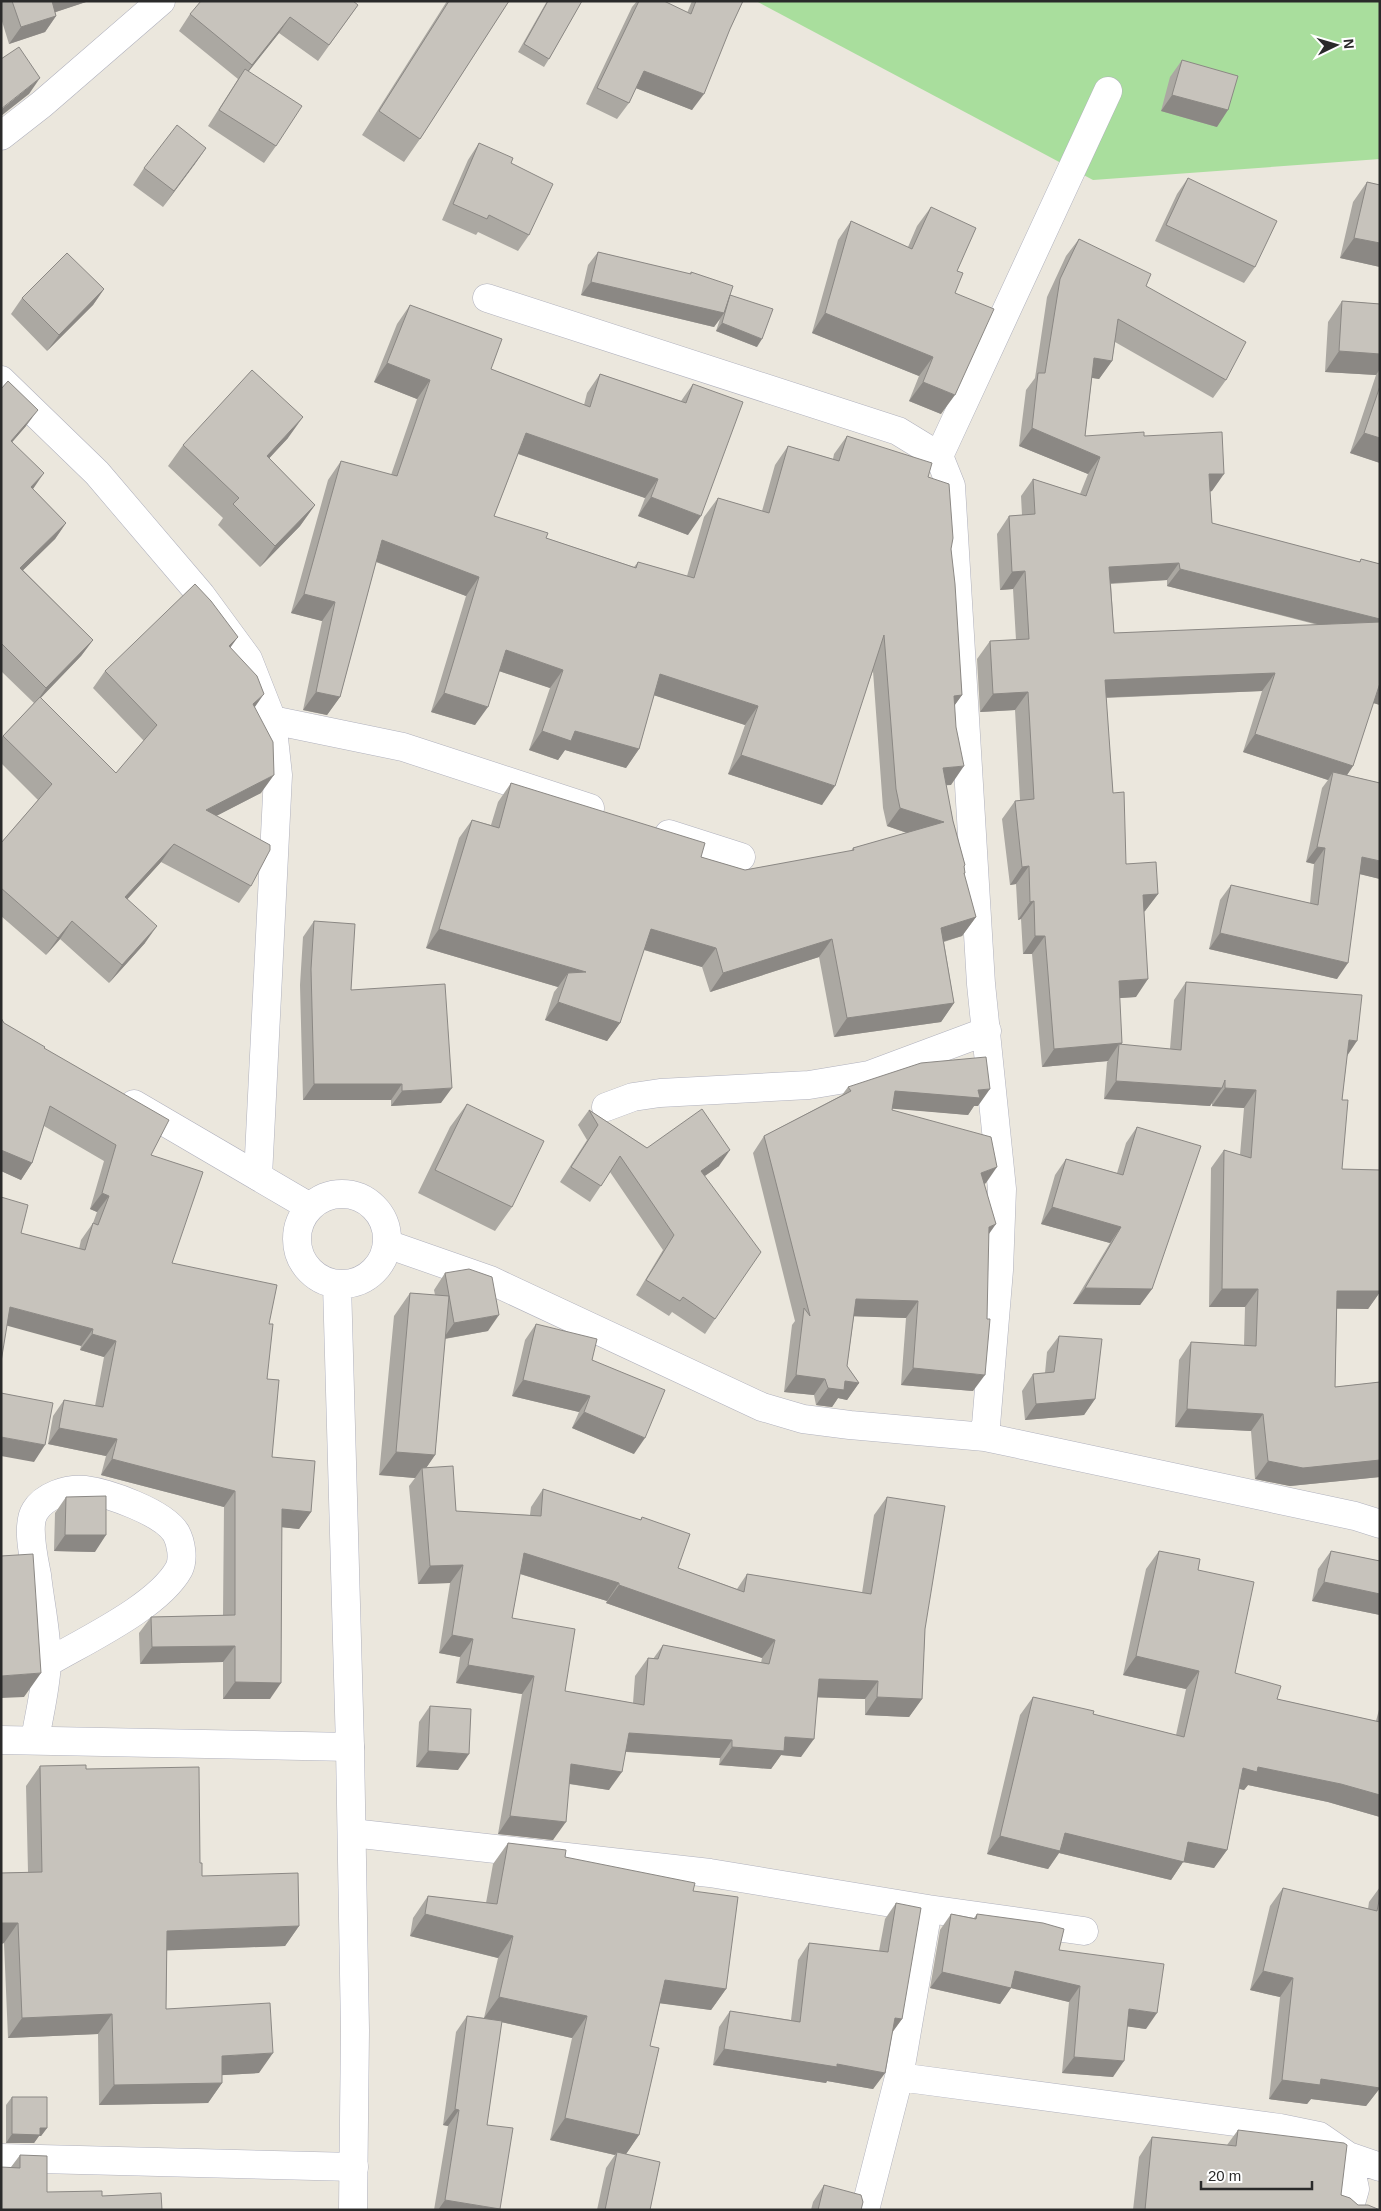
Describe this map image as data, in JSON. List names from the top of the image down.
{
  "scale_bar": "20 m",
  "north": "right"
}
